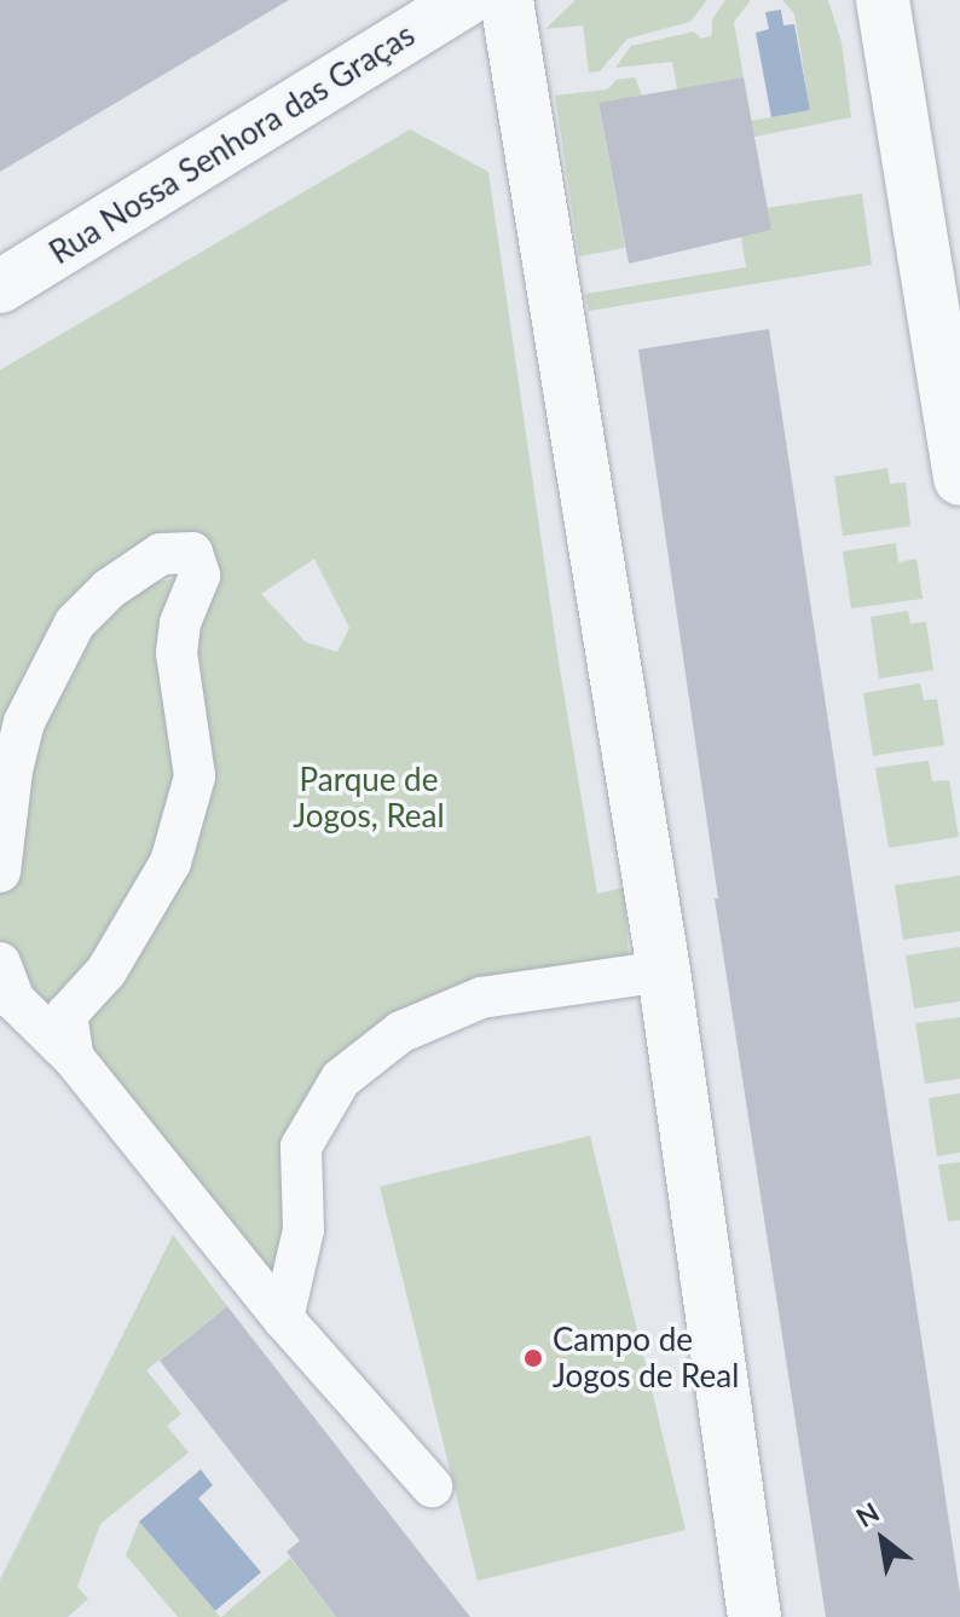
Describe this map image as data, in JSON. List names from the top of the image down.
{
  "streets": {
    "street": ["Rua Nossa Senhora das Graças"]
  },
  "parks": ["Parque de Jogos, Real"],
  "places": ["Campo de Jogos de Real"],
  "north": "top left"
}
